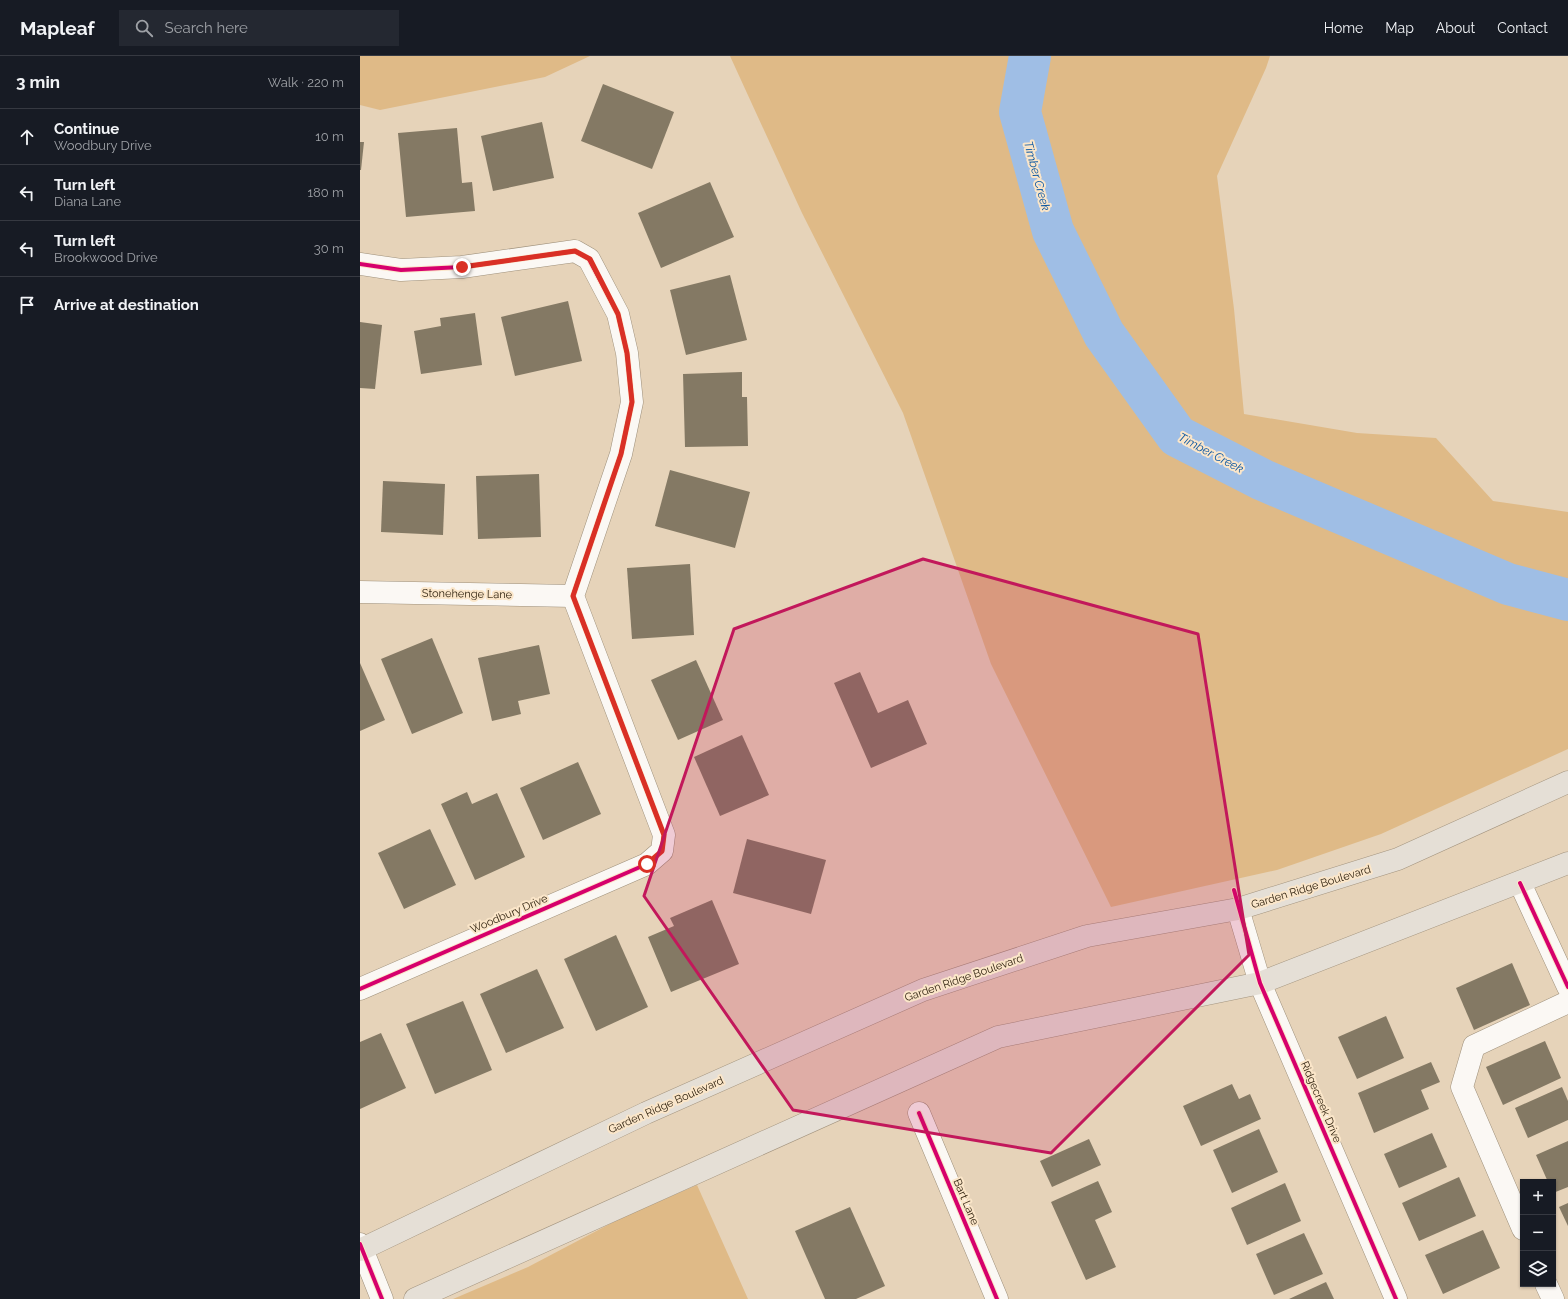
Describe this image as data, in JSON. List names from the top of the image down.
{
  "streets": {
    "main road": ["Garden Ridge Boulevard"],
    "street": [
      "Stonehenge Lane",
      "Woodbury Drive",
      "Ridgecreek Drive",
      "Bart Lane"
    ]
  },
  "crossings": [
    ["Stonehenge Lane", "Woodbury Drive"],
    ["Garden Ridge Boulevard", "Ridgecreek Drive"]
  ],
  "water": ["Timber Creek"],
  "page": {
    "header": "Mapleaf",
    "search": "Search here",
    "nav": [
      "Home",
      "Map",
      "About",
      "Contact"
    ],
    "heading": ["3 min", "Walk · 220 m"],
    "list": [
      ["Continue", "Woodbury Drive", "10 m"],
      ["Turn left", "Diana Lane", "180 m"],
      ["Turn left", "Brookwood Drive", "30 m"],
      "Arrive at destination"
    ],
    "map_buttons": ["+", "−"]
  }
}
